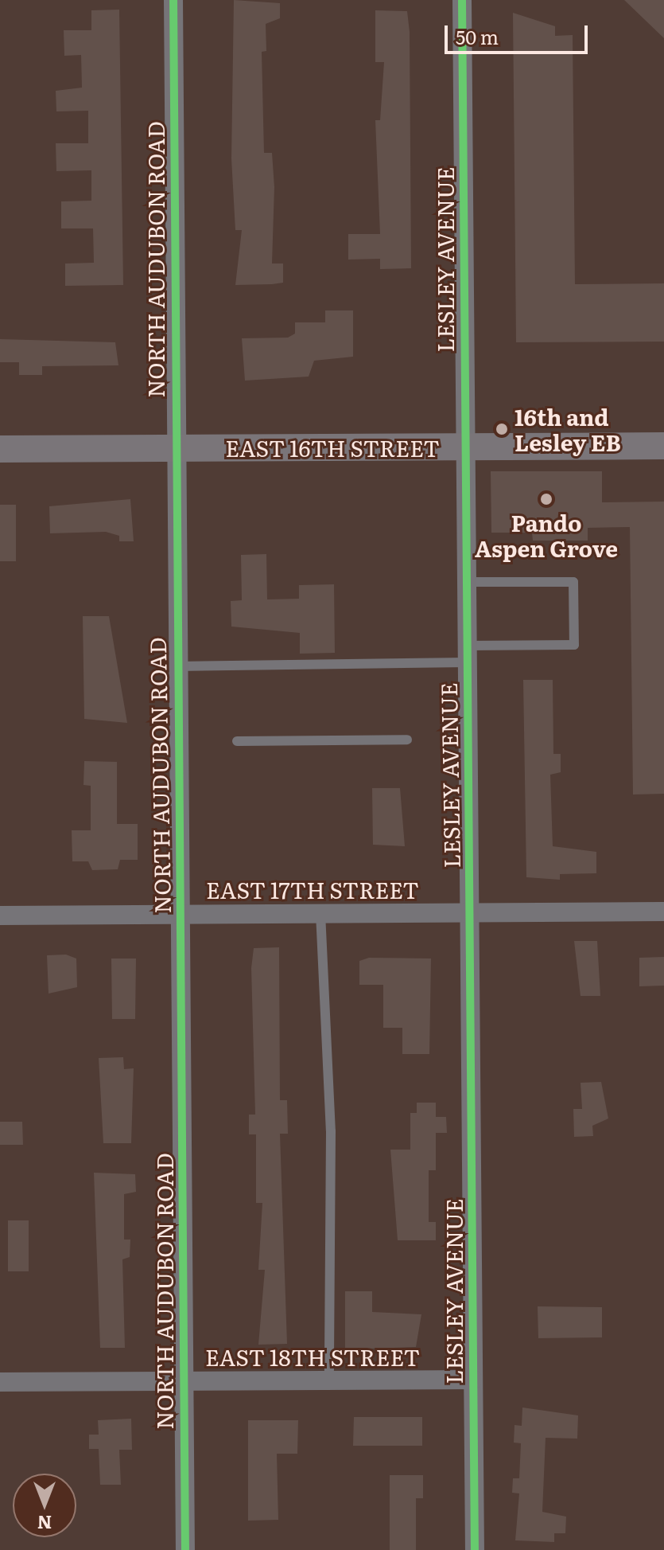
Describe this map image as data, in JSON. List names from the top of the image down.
{
  "streets": {
    "main road": ["EAST 16TH STREET"],
    "street": [
      "NORTH AUDUBON ROAD",
      "LESLEY AVENUE",
      "EAST 17TH STREET",
      "EAST 18TH STREET"
    ]
  },
  "crossings": [
    ["NORTH AUDUBON ROAD", "EAST 16TH STREET"],
    ["NORTH AUDUBON ROAD", "EAST 17TH STREET"],
    ["NORTH AUDUBON ROAD", "EAST 18TH STREET"],
    ["LESLEY AVENUE", "EAST 16TH STREET"],
    ["LESLEY AVENUE", "EAST 17TH STREET"],
    ["LESLEY AVENUE", "EAST 18TH STREET"]
  ],
  "places": ["16th and Lesley EB", "Pando Aspen Grove"],
  "scale_bar": "50 m",
  "north": "bottom"
}
